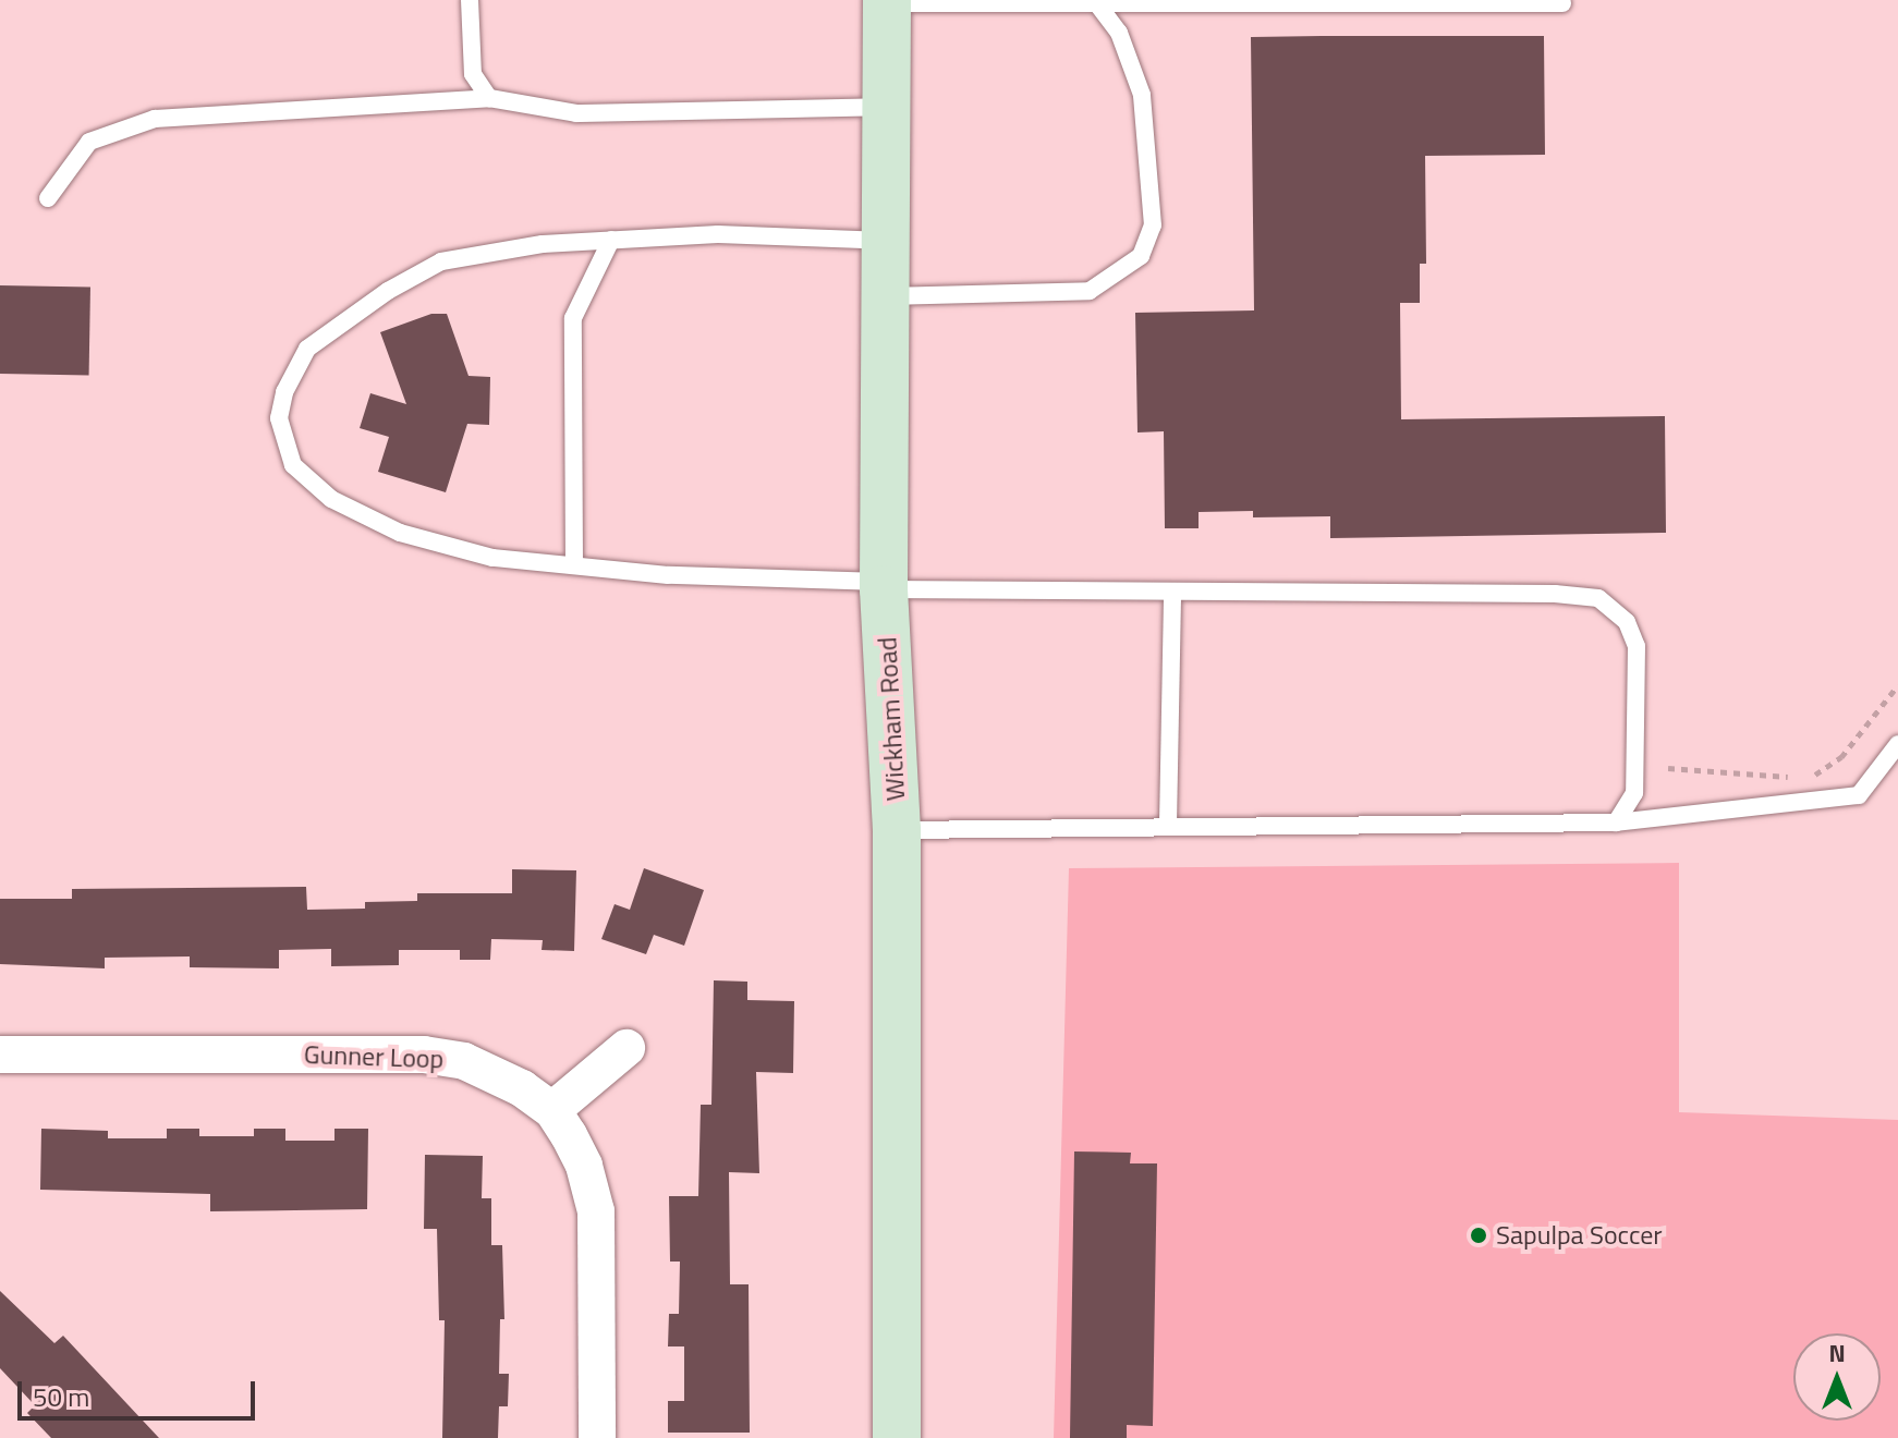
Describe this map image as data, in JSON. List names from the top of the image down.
{
  "streets": {
    "street": ["Wickham Road", "Gunner Loop"]
  },
  "places": ["Sapulpa Soccer"],
  "scale_bar": "50 m",
  "north": "top"
}
